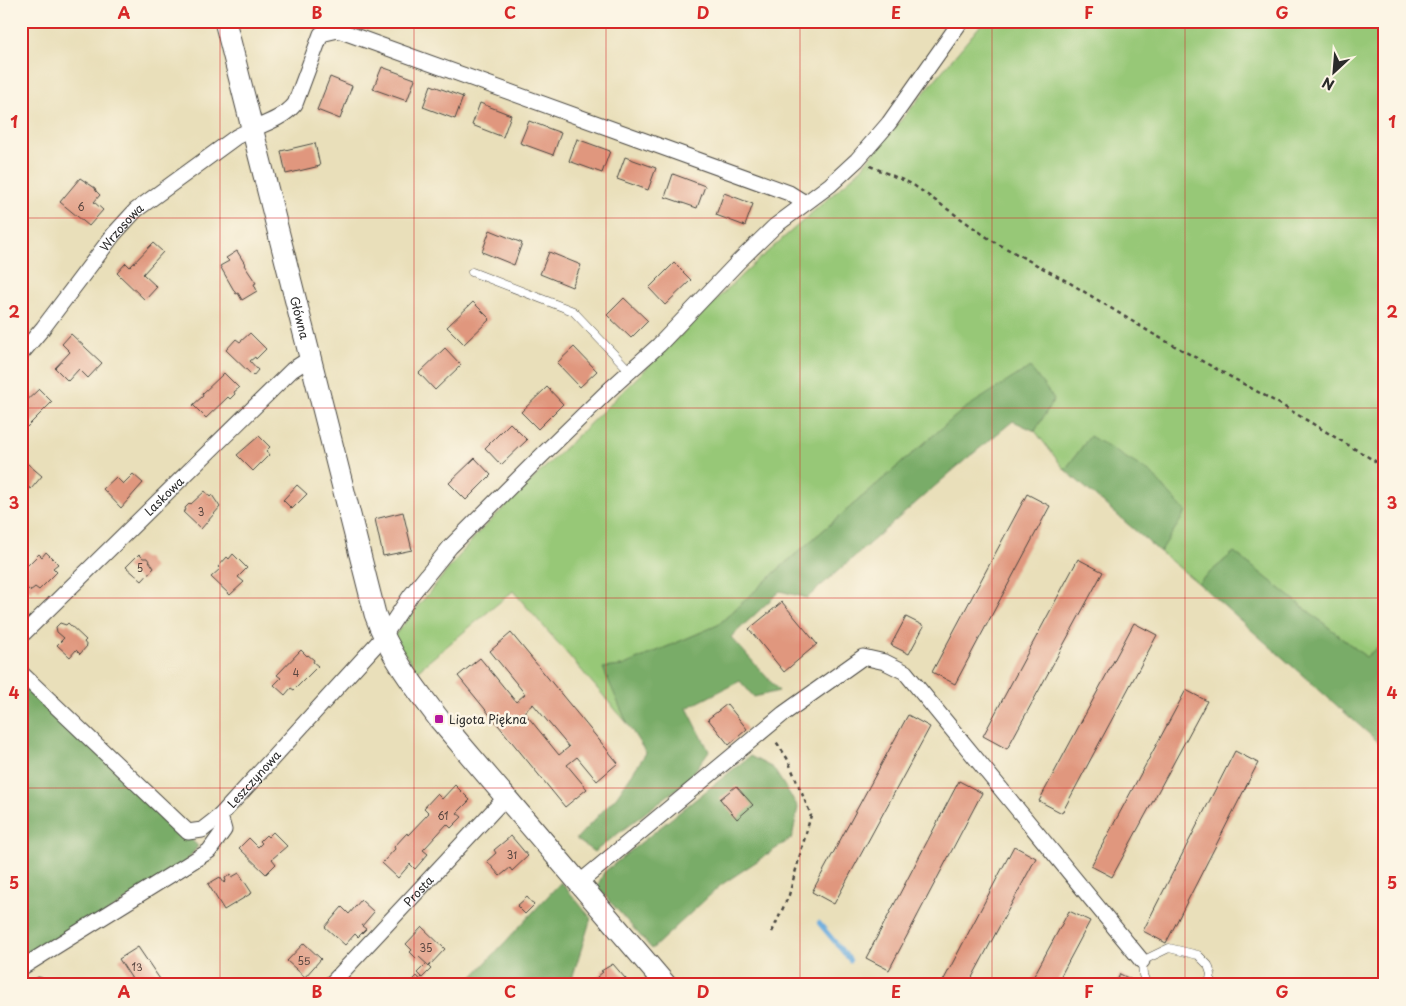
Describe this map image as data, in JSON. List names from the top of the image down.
{
  "streets": {
    "street": [
      "Wrzosowa",
      "Główna",
      "Laskowa",
      "Leszczynowa",
      "Prosta"
    ]
  },
  "crossings": [
    ["Wrzosowa", "Główna"],
    ["Wrzosowa", "Leszczynowa"],
    ["Główna", "Laskowa"],
    ["Główna", "Leszczynowa"]
  ],
  "places": {
    "transit": ["Ligota Piękna"]
  },
  "house_numbers": [
    "6",
    "3",
    "5",
    "4",
    "61",
    "31",
    "35",
    "55",
    "13"
  ],
  "north": "bottom left",
  "grid": {
    "columns": [
      "A",
      "B",
      "C",
      "D",
      "E",
      "F",
      "G"
    ],
    "rows": [
      "1",
      "2",
      "3",
      "4",
      "5"
    ]
  }
}
